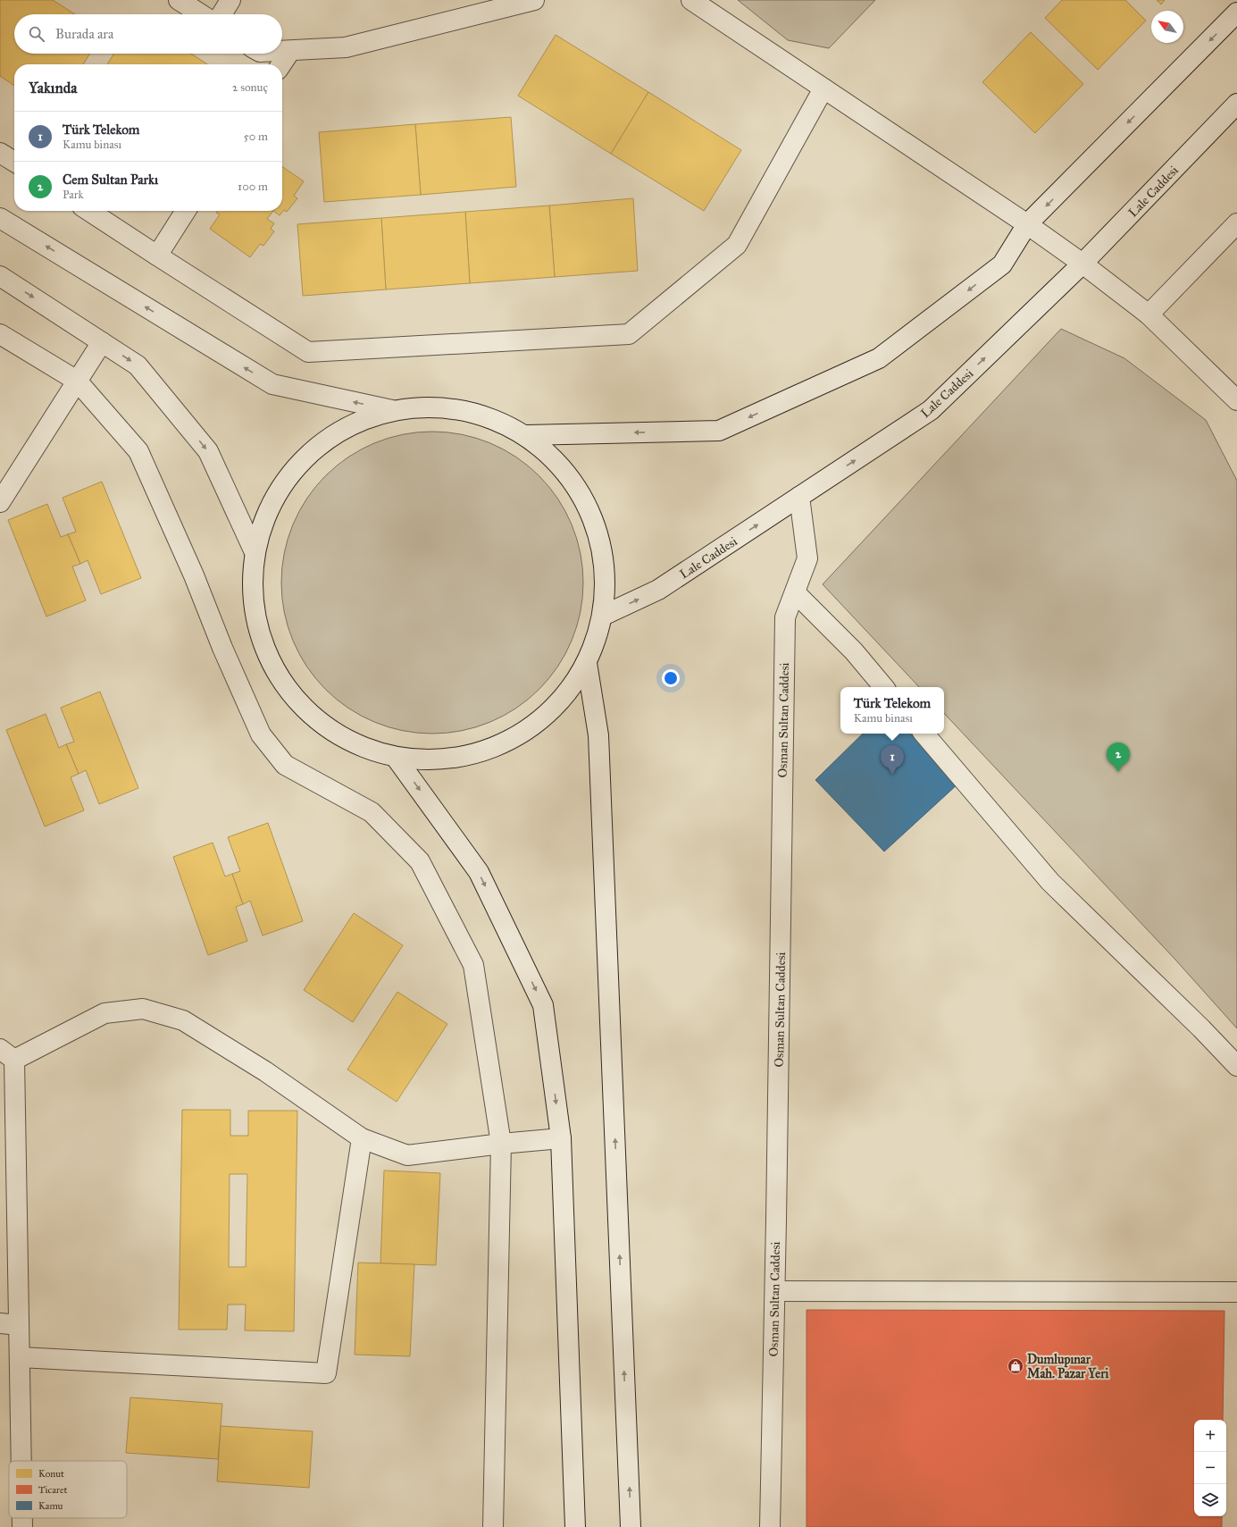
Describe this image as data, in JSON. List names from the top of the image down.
{
  "streets": {
    "street": ["Lale Caddesi", "Osman Sultan Caddesi"]
  },
  "crossings": [
    ["Lale Caddesi", "Osman Sultan Caddesi"]
  ],
  "places": {
    "shop": ["Dumlupınar Mah. Pazar Yeri"]
  },
  "legend": ["Konut", "Ticaret", "Kamu"],
  "north": "top left",
  "page": {
    "search": "Burada ara",
    "heading": ["Yakında", "2 sonuç"],
    "list": [
      {
        "mark": "1",
        "name": "Türk Telekom",
        "note": "Kamu binası",
        "value": "50 m"
      },
      {
        "mark": "2",
        "name": "Cem Sultan Parkı",
        "note": "Park",
        "value": "100 m"
      }
    ],
    "popup": ["Türk Telekom", "Kamu binası"],
    "pins": ["2", "1"],
    "map_buttons": ["+", "−"]
  }
}
